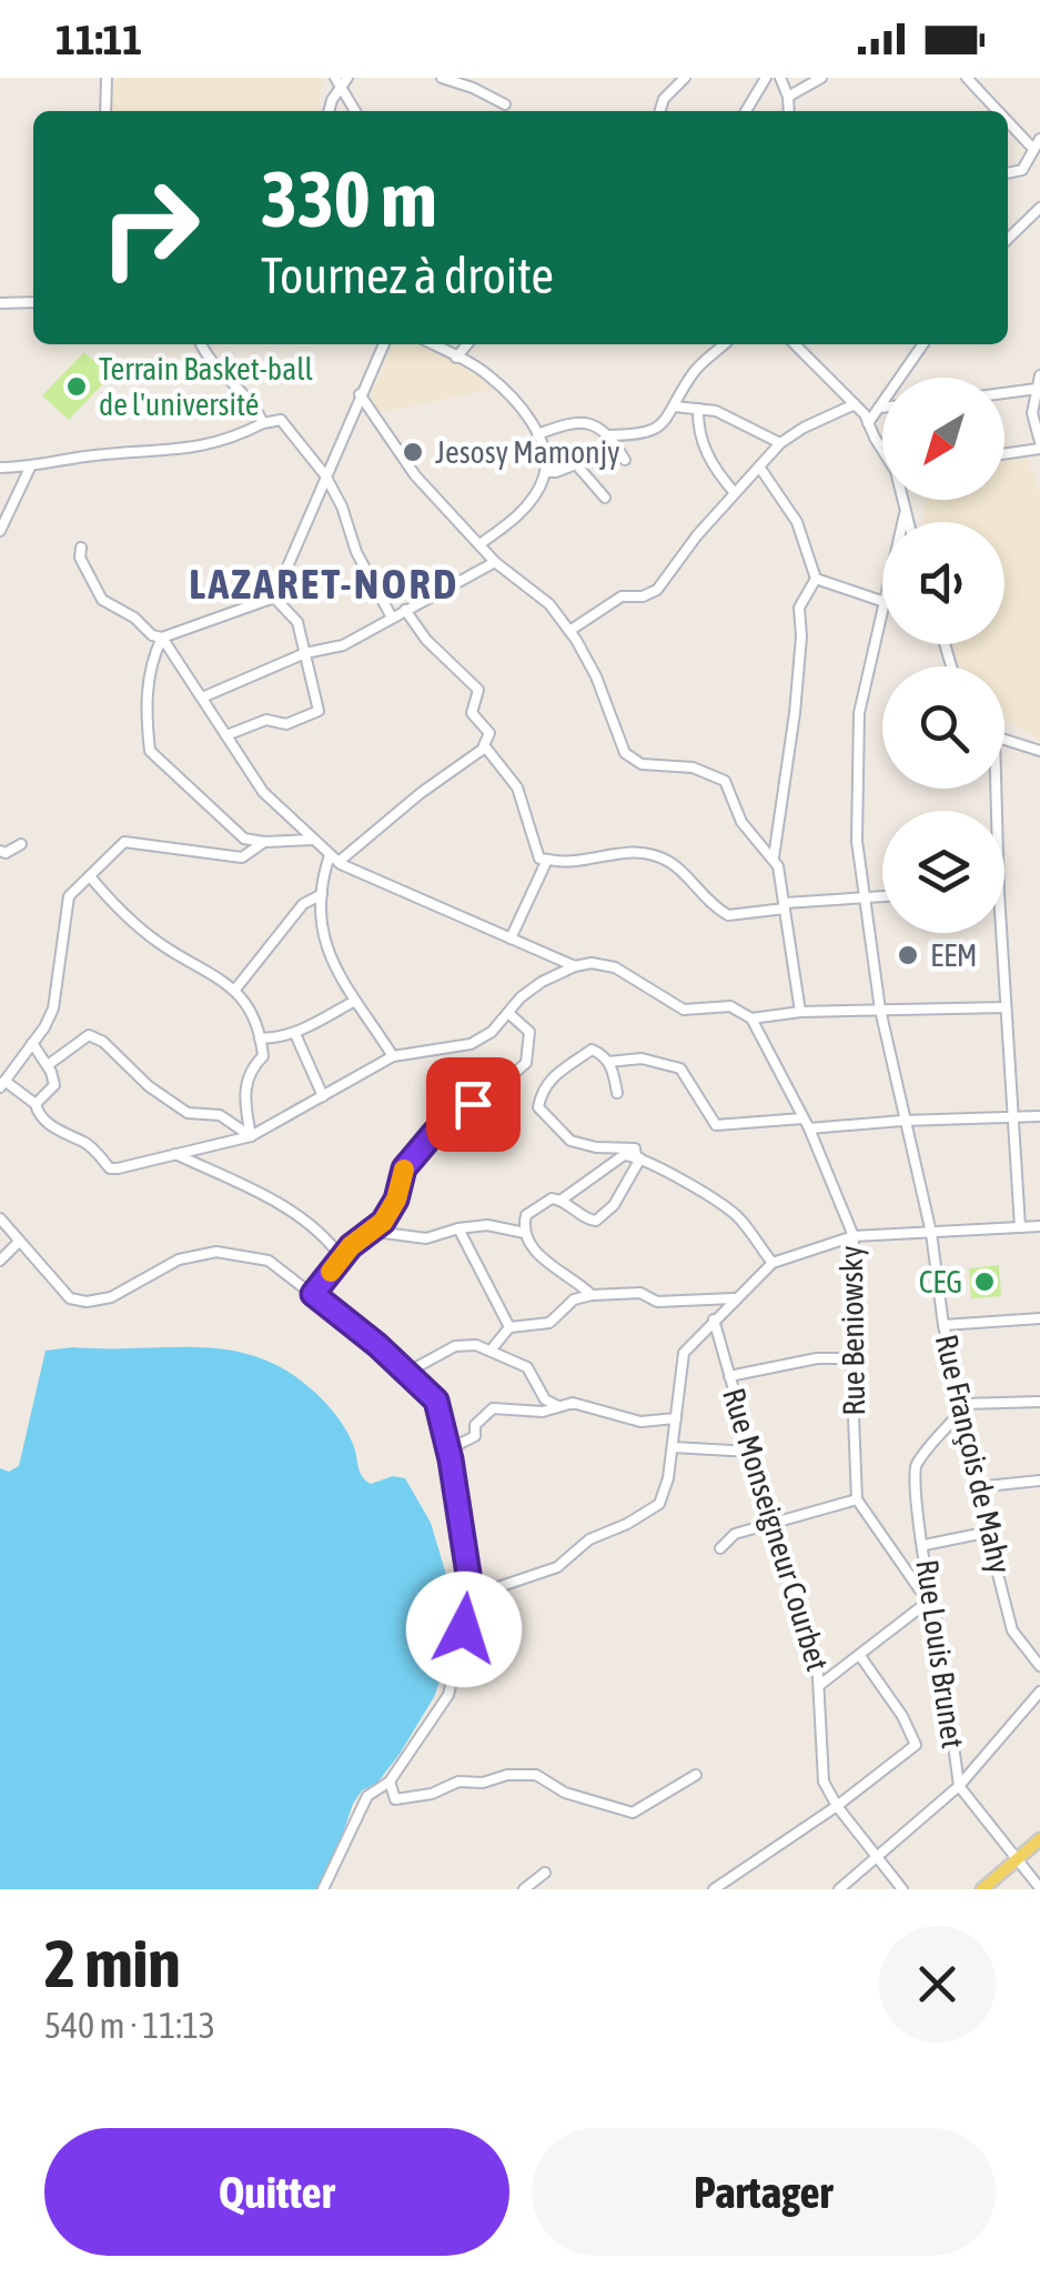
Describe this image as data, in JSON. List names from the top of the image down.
{
  "streets": {
    "street": [
      "Rue Beniowsky",
      "Rue François de Mahy",
      "Rue Monseigneur Courbet",
      "Rue Louis Brunet"
    ]
  },
  "crossings": [
    ["Rue François de Mahy", "Rue Louis Brunet"]
  ],
  "districts": ["LAZARET-NORD"],
  "places": [
    "Terrain Basket-ball de l'université",
    "Jesosy Mamonjy",
    "EEM",
    "CEG"
  ],
  "north": "bottom left",
  "page": {
    "status": "11:11",
    "turn": ["330 m", "Tournez à droite"],
    "heading": ["2 min", "540 m · 11:13"],
    "buttons": ["Quitter", "Partager"]
  }
}
